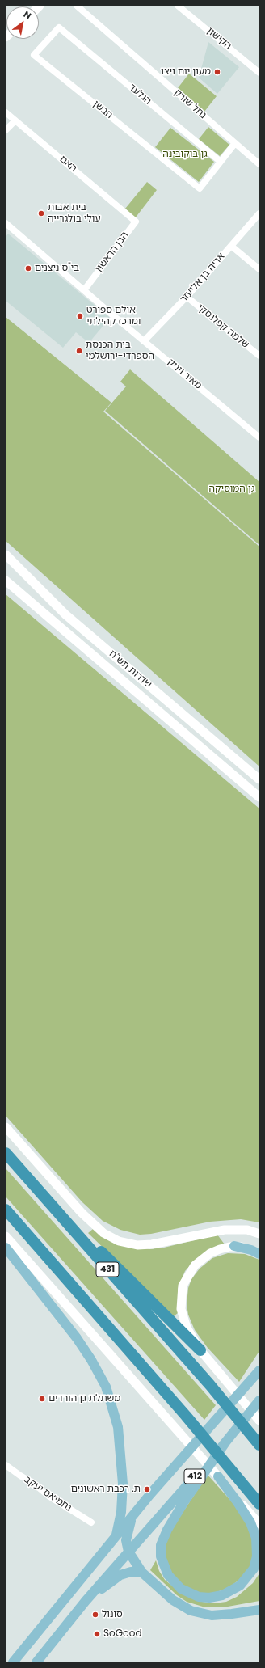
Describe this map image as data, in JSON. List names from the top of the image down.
{
  "streets": {
    "highway": ["431"],
    "main road": ["שדרות תש\"ח", "412"],
    "street": [
      "הקישון",
      "הגלעד",
      "נחל שורק",
      "הבשן",
      "האם",
      "הבן הראשון",
      "אריה בן אליעזר",
      "שלמה קפלנסקי",
      "מאיר ויניק",
      "נחמיאס יעקב"
    ]
  },
  "crossings": [
    ["הגלעד", "הבשן"],
    ["האם", "הבן הראשון"],
    ["הבן הראשון", "מאיר ויניק"],
    ["אריה בן אליעזר", "שלמה קפלנסקי"],
    ["אריה בן אליעזר", "מאיר ויניק"]
  ],
  "parks": ["גן בוקובינה", "גן המוסיקה"],
  "places": [
    "מעון יום ויצו",
    "בית אבות עולי בולגרייה",
    "בי\"ס ניצנים",
    "אולם ספורט ומרכז קהילתי",
    "בית הכנסת הספרדי-ירושלמי",
    "משתלת גן הורדים",
    "ת. רכבת ראשונים",
    "סונול",
    "SoGood"
  ],
  "north": "top right"
}
